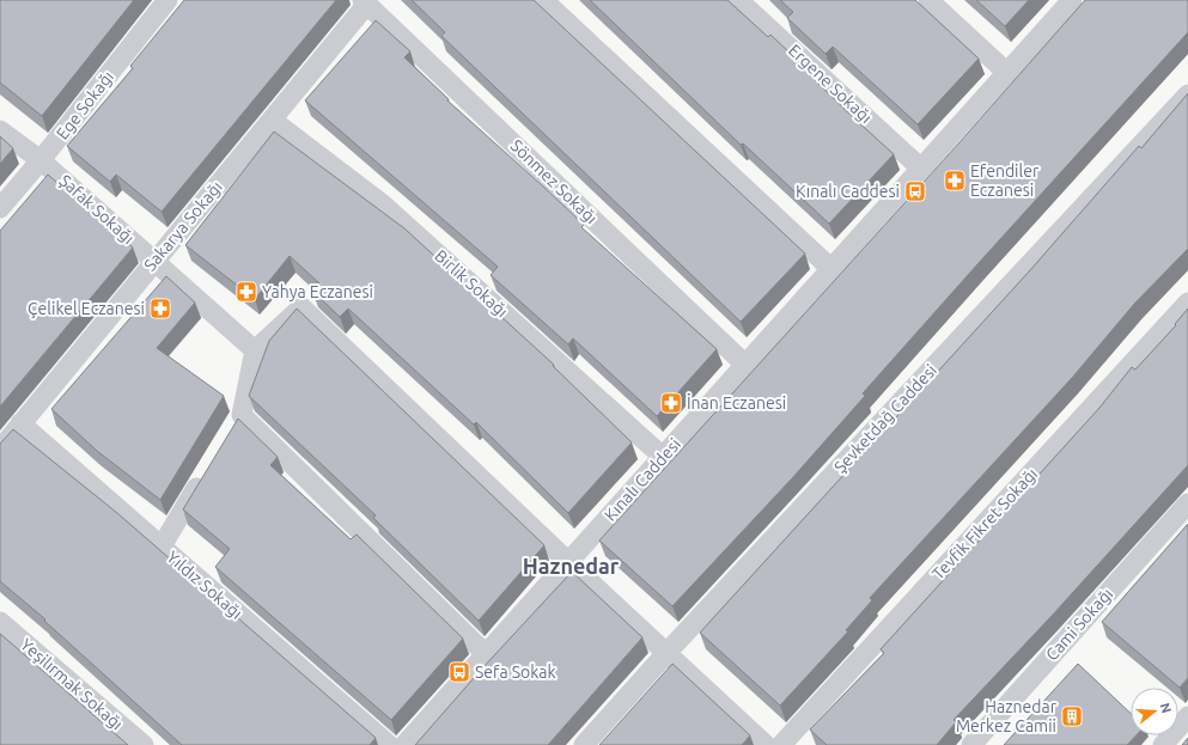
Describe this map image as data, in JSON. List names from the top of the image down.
{
  "streets": {
    "street": [
      "Ergene Sokağı",
      "Ege Sokağı",
      "Sönmez Sokağı",
      "Şafak Sokağı",
      "Sakarya Sokağı",
      "Birlik Sokağı",
      "Şevketdağ Caddesi",
      "Kınalı Caddesi",
      "Tevfik Fikret Sokağı",
      "Yıldız Sokağı",
      "Cami Sokağı",
      "Yeşilırmak Sokağı"
    ]
  },
  "crossings": [
    ["Ergene Sokağı", "Kınalı Caddesi"],
    ["Ege Sokağı", "Şafak Sokağı"],
    ["Sönmez Sokağı", "Sakarya Sokağı"],
    ["Sönmez Sokağı", "Kınalı Caddesi"],
    ["Şafak Sokağı", "Sakarya Sokağı"],
    ["Sakarya Sokağı", "Birlik Sokağı"],
    ["Sakarya Sokağı", "Yıldız Sokağı"],
    ["Birlik Sokağı", "Kınalı Caddesi"]
  ],
  "districts": ["Haznedar"],
  "places": {
    "pharmacy": [
      "Efendiler Eczanesi",
      "Yahya Eczanesi",
      "Çelikel Eczanesi",
      "İnan Eczanesi"
    ],
    "bus stop": ["Kınalı Caddesi", "Sefa Sokak"],
    "building": ["Haznedar Merkez Camii"]
  },
  "north": "right"
}
